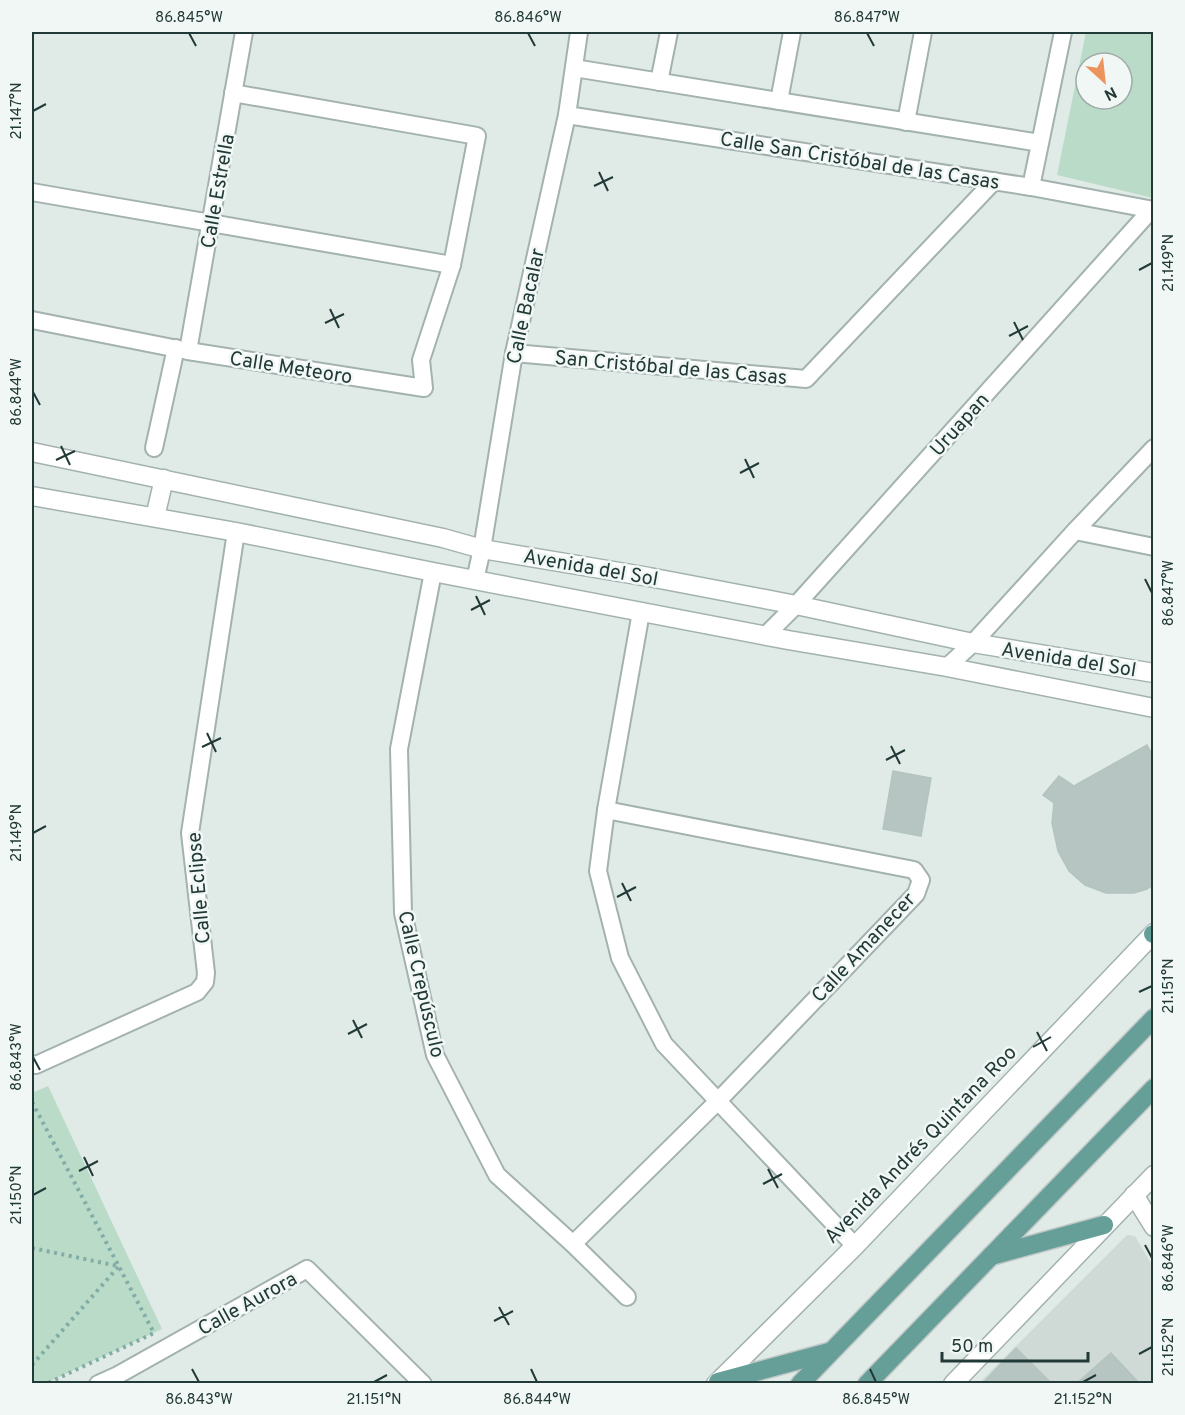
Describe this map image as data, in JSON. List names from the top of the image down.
{
  "streets": {
    "street": [
      "Calle San Cristóbal de las Casas",
      "Calle Estrella",
      "Calle Bacalar",
      "Calle Meteoro",
      "San Cristóbal de las Casas",
      "Uruapan",
      "Avenida del Sol",
      "Calle Eclipse",
      "Calle Amanecer",
      "Calle Crepúsculo",
      "Avenida Andrés Quintana Roo",
      "Calle Aurora"
    ]
  },
  "crossings": [
    ["Calle San Cristóbal de las Casas", "Calle Bacalar"],
    ["Calle San Cristóbal de las Casas", "San Cristóbal de las Casas"],
    ["Calle San Cristóbal de las Casas", "Uruapan"],
    ["Calle Estrella", "Calle Meteoro"],
    ["Calle Bacalar", "San Cristóbal de las Casas"],
    ["Calle Bacalar", "Avenida del Sol"],
    ["Uruapan", "Avenida del Sol"],
    ["Avenida del Sol", "Calle Eclipse"],
    ["Avenida del Sol", "Calle Crepúsculo"],
    ["Calle Amanecer", "Calle Crepúsculo"]
  ],
  "scale_bar": "50 m",
  "north": "bottom right",
  "coordinates": [
    "86.845°W",
    "86.846°W",
    "86.847°W",
    "21.147°N",
    "21.149°N",
    "86.844°W",
    "21.151°N",
    "86.843°W",
    "21.150°N",
    "21.152°N"
  ]
}
